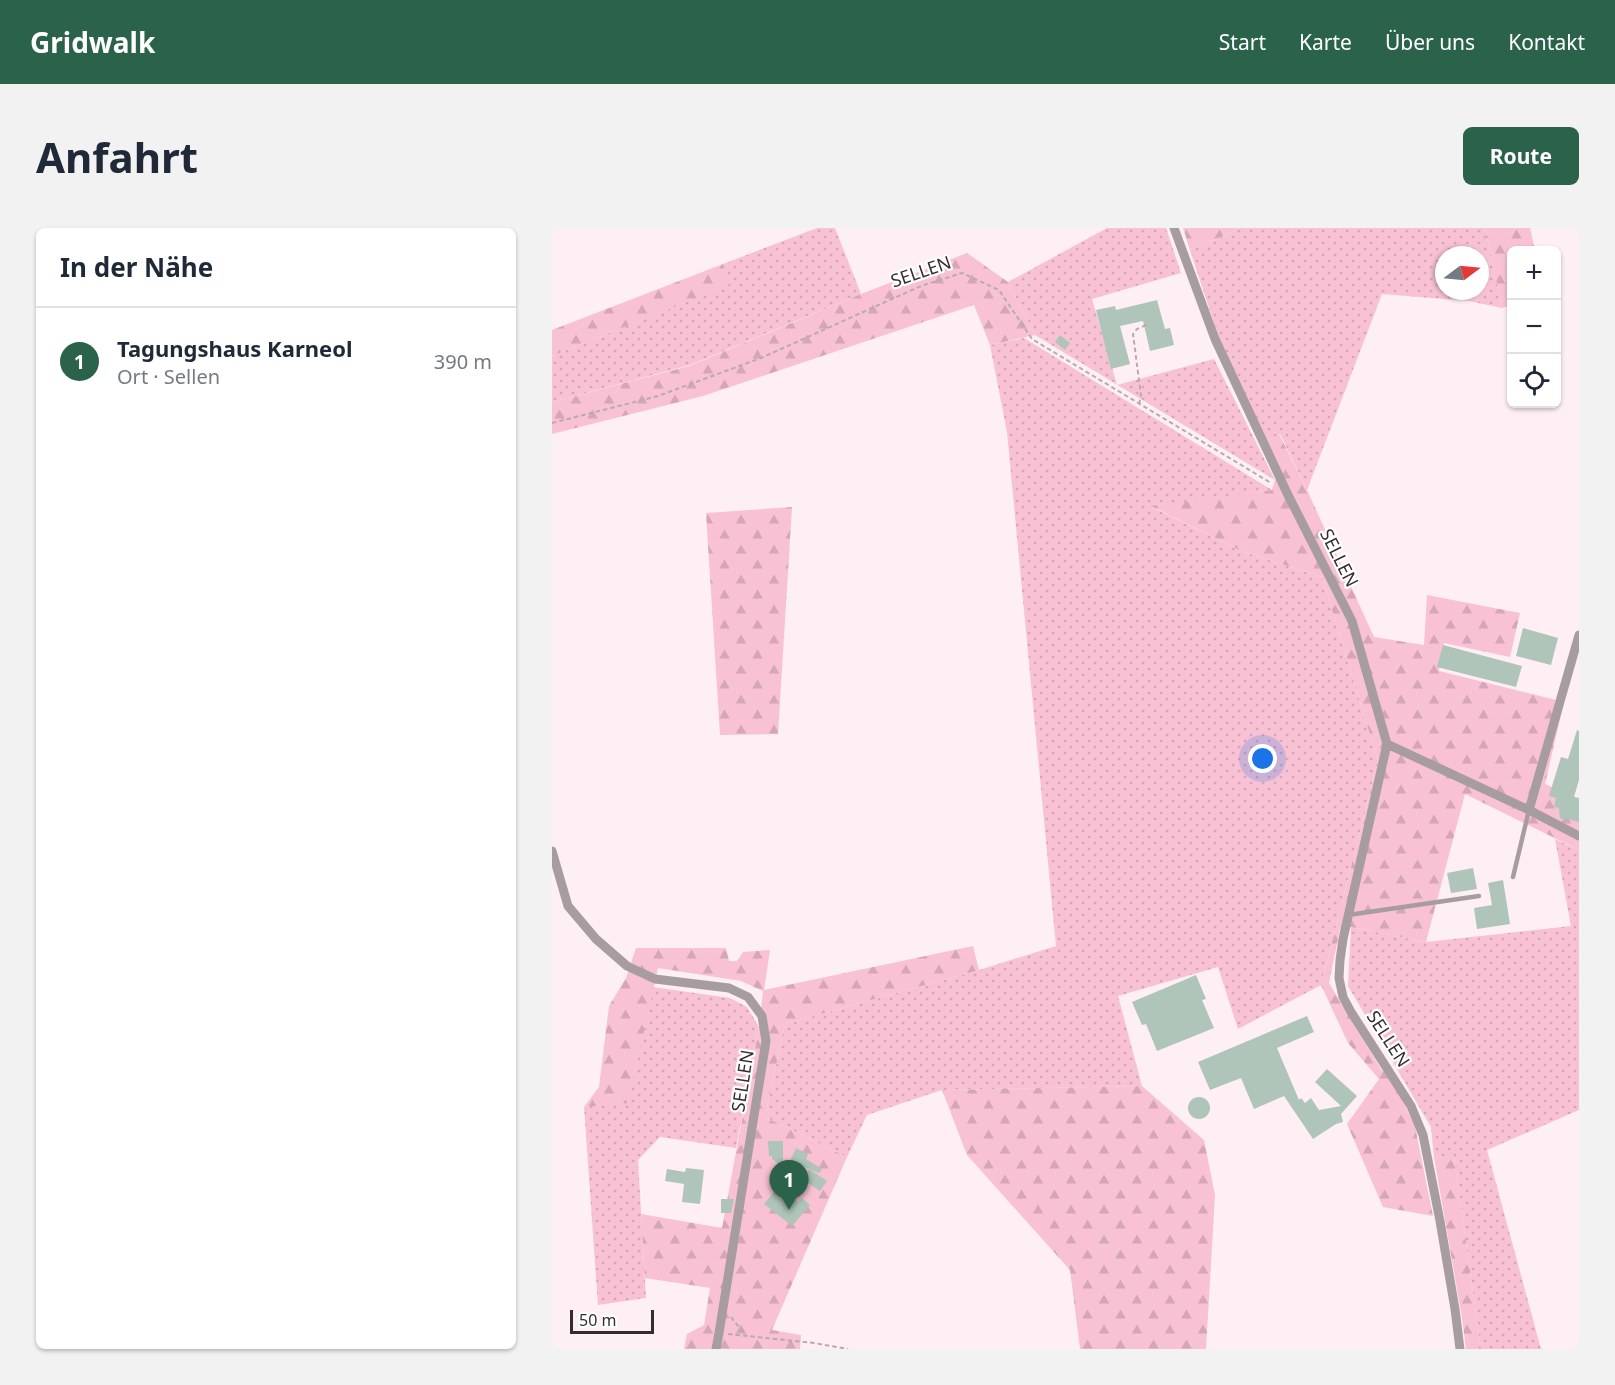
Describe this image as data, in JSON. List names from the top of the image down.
{
  "streets": {
    "street": ["SELLEN"]
  },
  "scale_bar": "50 m",
  "north": "right",
  "page": {
    "header": "Gridwalk",
    "nav": [
      "Start",
      "Karte",
      "Über uns",
      "Kontakt"
    ],
    "buttons": "Route",
    "title": "Anfahrt",
    "heading": "In der Nähe",
    "map_buttons": ["+", "−"],
    "list": [
      {
        "mark": "1",
        "name": "Tagungshaus Karneol",
        "note": "Ort · Sellen",
        "value": "390 m"
      }
    ],
    "pins": "1",
    "scale": "50 m"
  }
}
